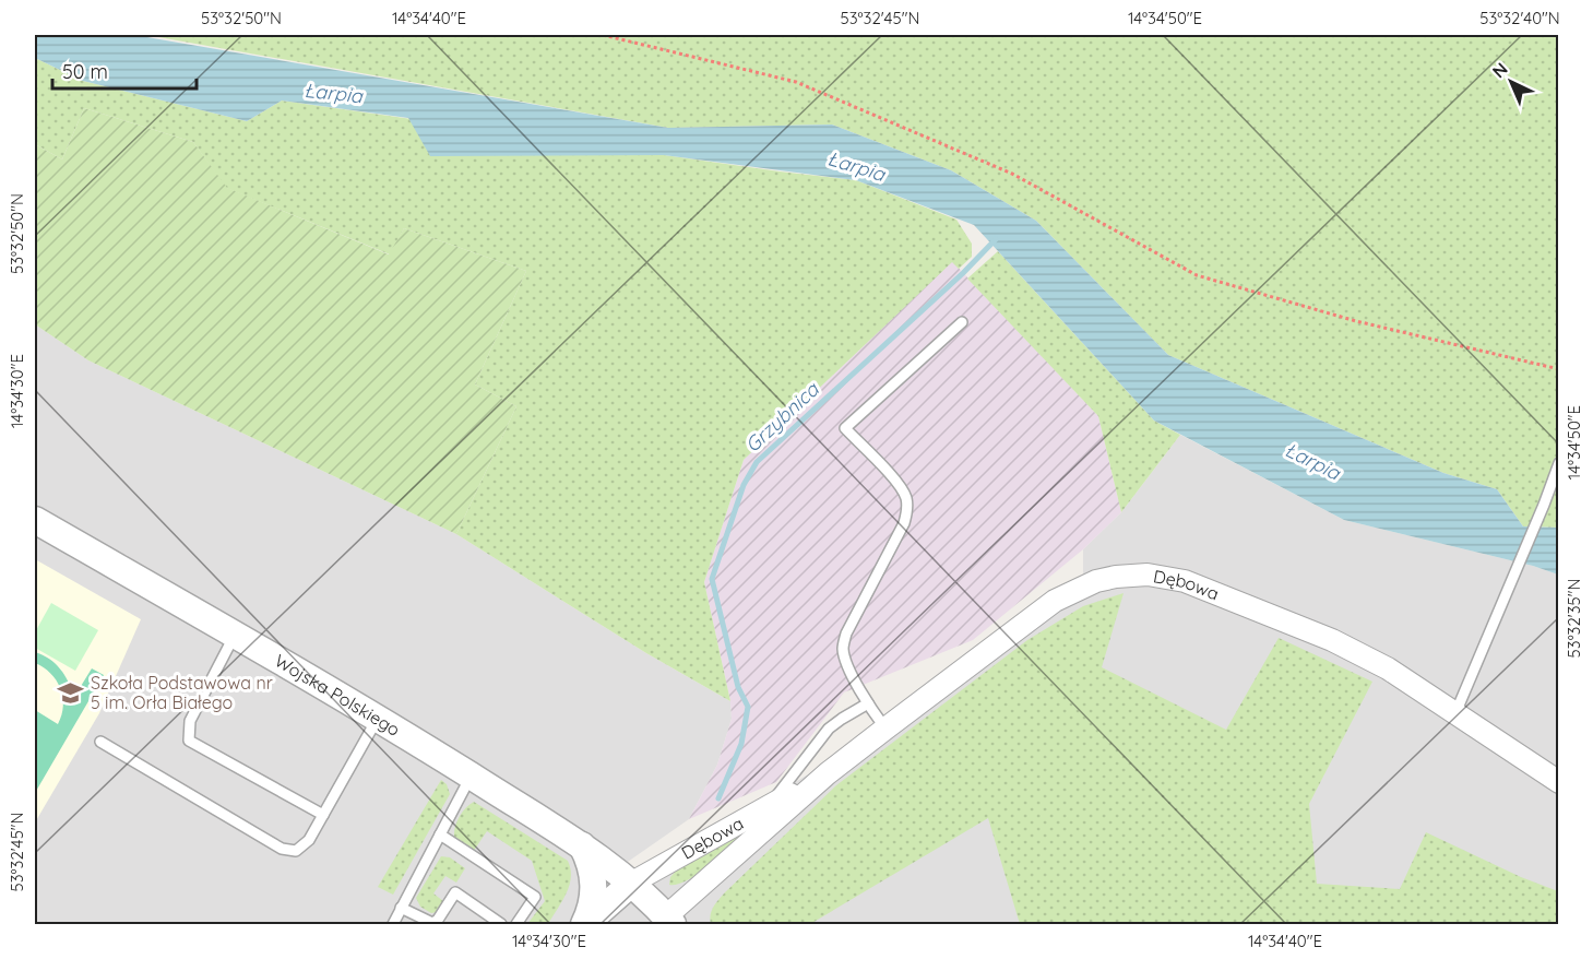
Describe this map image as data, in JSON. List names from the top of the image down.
{
  "streets": {
    "street": ["Dębowa", "Wojska Polskiego"]
  },
  "crossings": [
    ["Dębowa", "Wojska Polskiego"]
  ],
  "water": ["Łarpia", "Grzybnica"],
  "places": {
    "school or university": ["Szkoła Podstawowa nr 5 im. Orła Białego"]
  },
  "scale_bar": "50 m",
  "north": "top left",
  "coordinates": [
    "53°32'50\"N",
    "14°34'40\"E",
    "53°32'45\"N",
    "14°34'50\"E",
    "53°32'40\"N",
    "14°34'30\"E",
    "53°32'35\"N"
  ]
}
